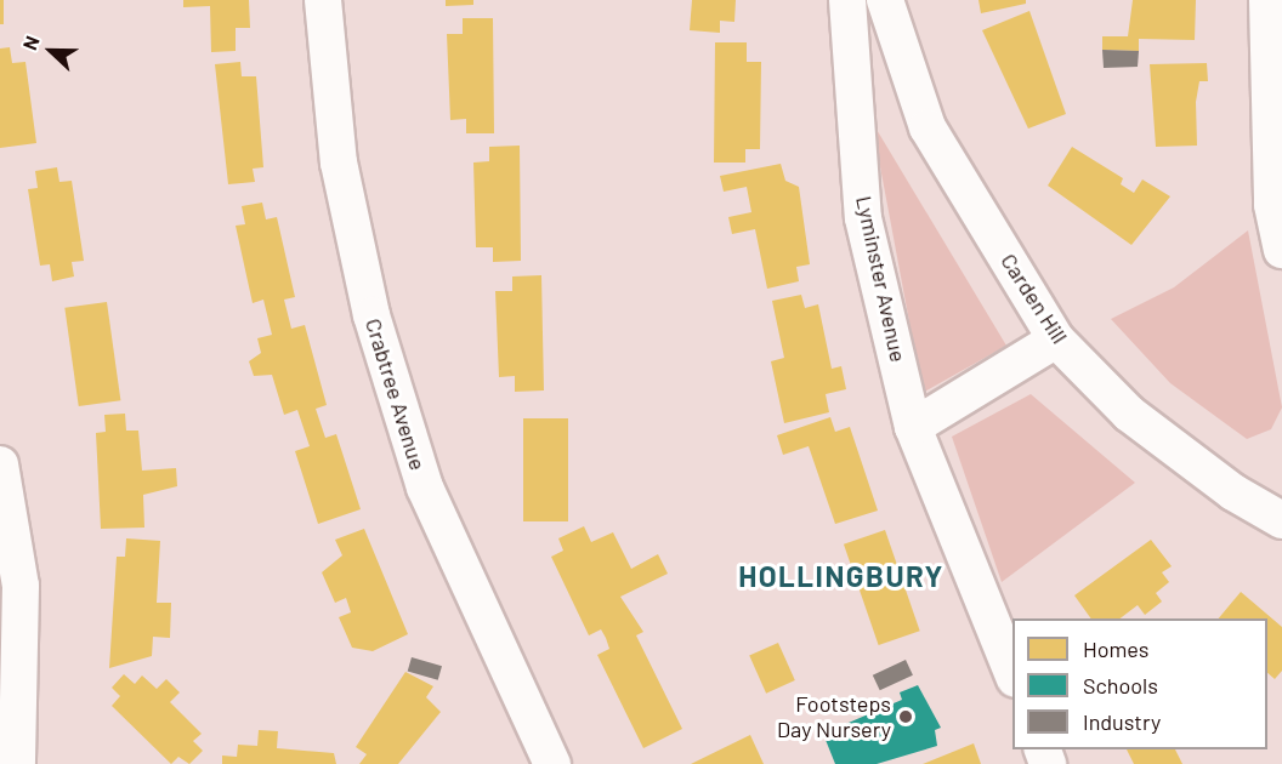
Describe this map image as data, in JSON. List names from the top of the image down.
{
  "streets": {
    "street": ["Lyminster Avenue", "Carden Hill", "Crabtree Avenue"]
  },
  "districts": ["HOLLINGBURY"],
  "places": ["Footsteps Day Nursery"],
  "legend": ["Homes", "Schools", "Industry"],
  "north": "left"
}
